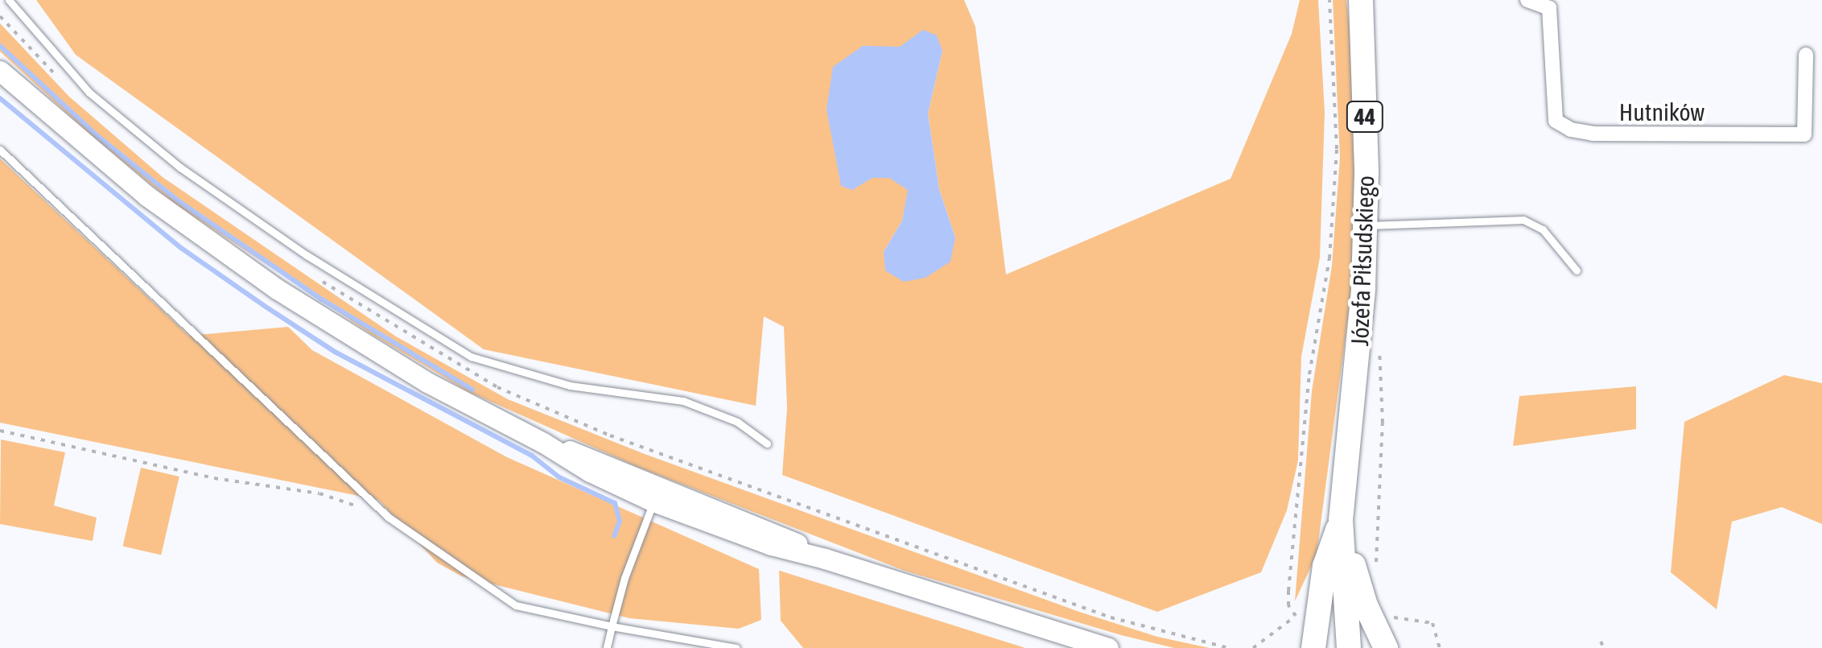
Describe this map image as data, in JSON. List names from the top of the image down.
{
  "streets": {
    "main road": ["44", "Józefa Piłsudskiego"],
    "street": ["Hutników"]
  },
  "crossings": [
    ["44", "Józefa Piłsudskiego"]
  ]
}
